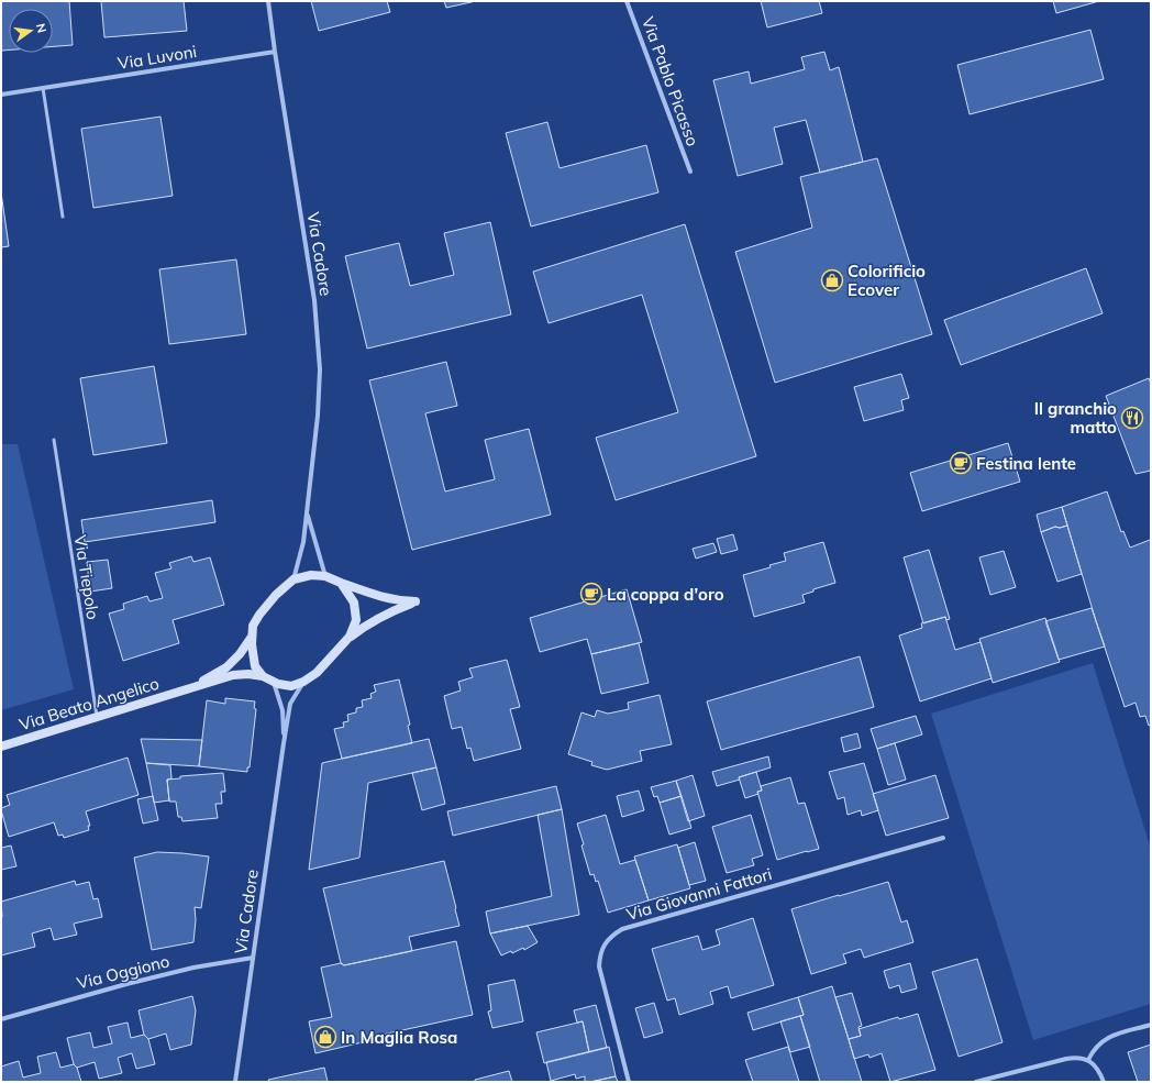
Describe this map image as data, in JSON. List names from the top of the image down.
{
  "streets": {
    "street": [
      "Via Luvoni",
      "Via Pablo Picasso",
      "Via Cadore",
      "Via Beato Angelico",
      "Via Giovanni Fattori",
      "Via Oggiono"
    ],
    "lane": ["Via Tiepolo"]
  },
  "crossings": [
    ["Via Luvoni", "Via Cadore"],
    ["Via Cadore", "Via Beato Angelico"],
    ["Via Cadore", "Via Oggiono"],
    ["Via Tiepolo", "Via Beato Angelico"]
  ],
  "places": {
    "shop": ["Colorificio Ecover", "In Maglia Rosa"],
    "restaurant": ["Il granchio matto"],
    "cafe": ["Festina lente", "La coppa d'oro"]
  },
  "north": "right"
}
